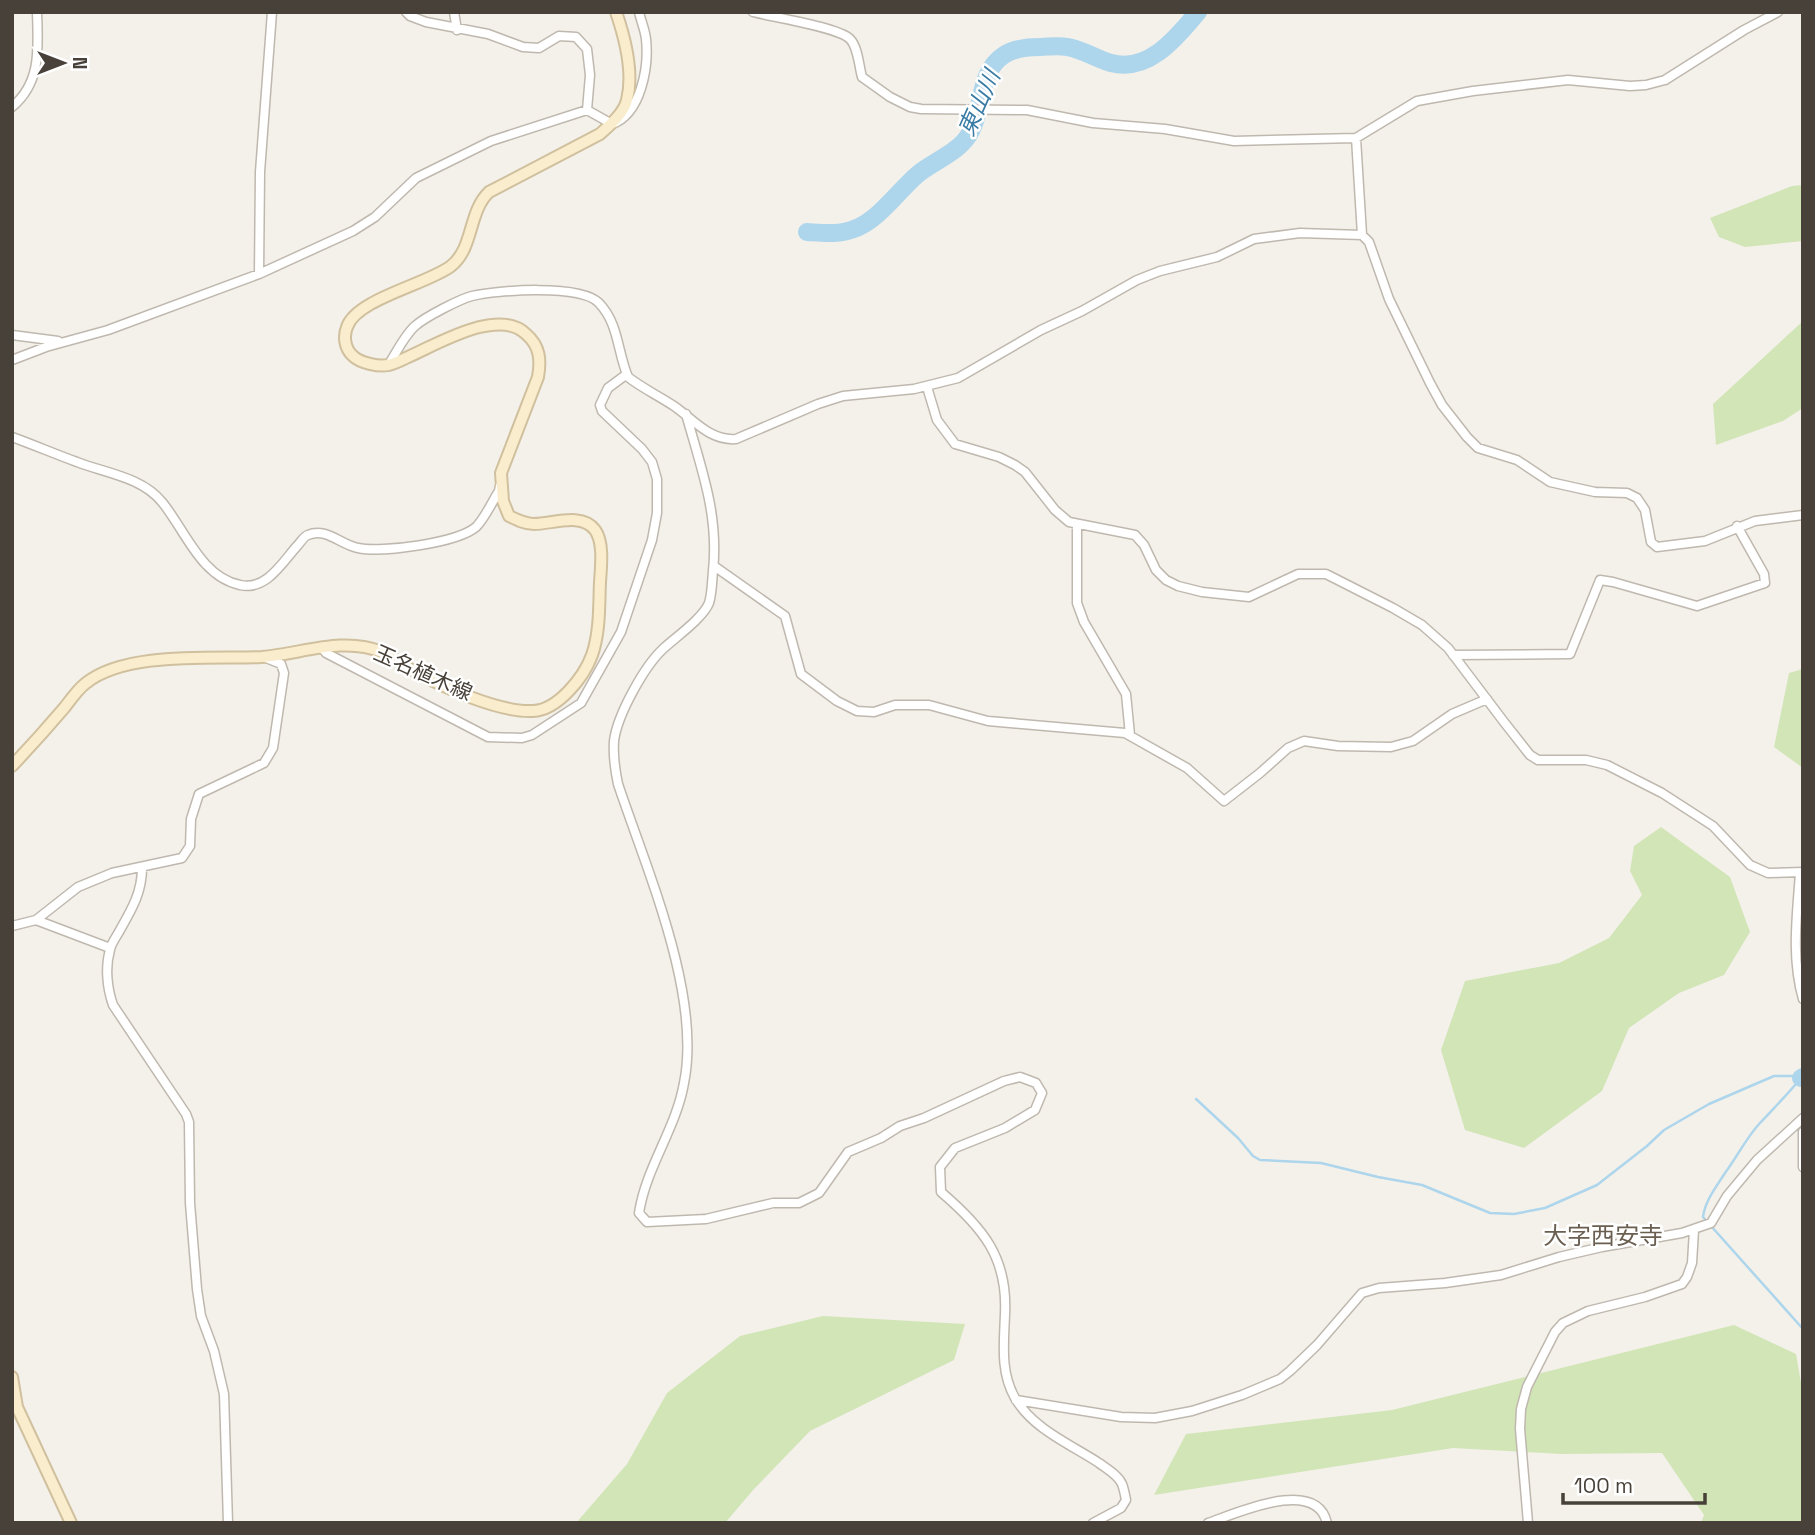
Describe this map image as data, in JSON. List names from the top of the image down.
{
  "streets": {
    "main road": ["玉名植木線"]
  },
  "districts": ["大字西安寺"],
  "water": ["東山川"],
  "scale_bar": "100 m",
  "north": "right"
}
